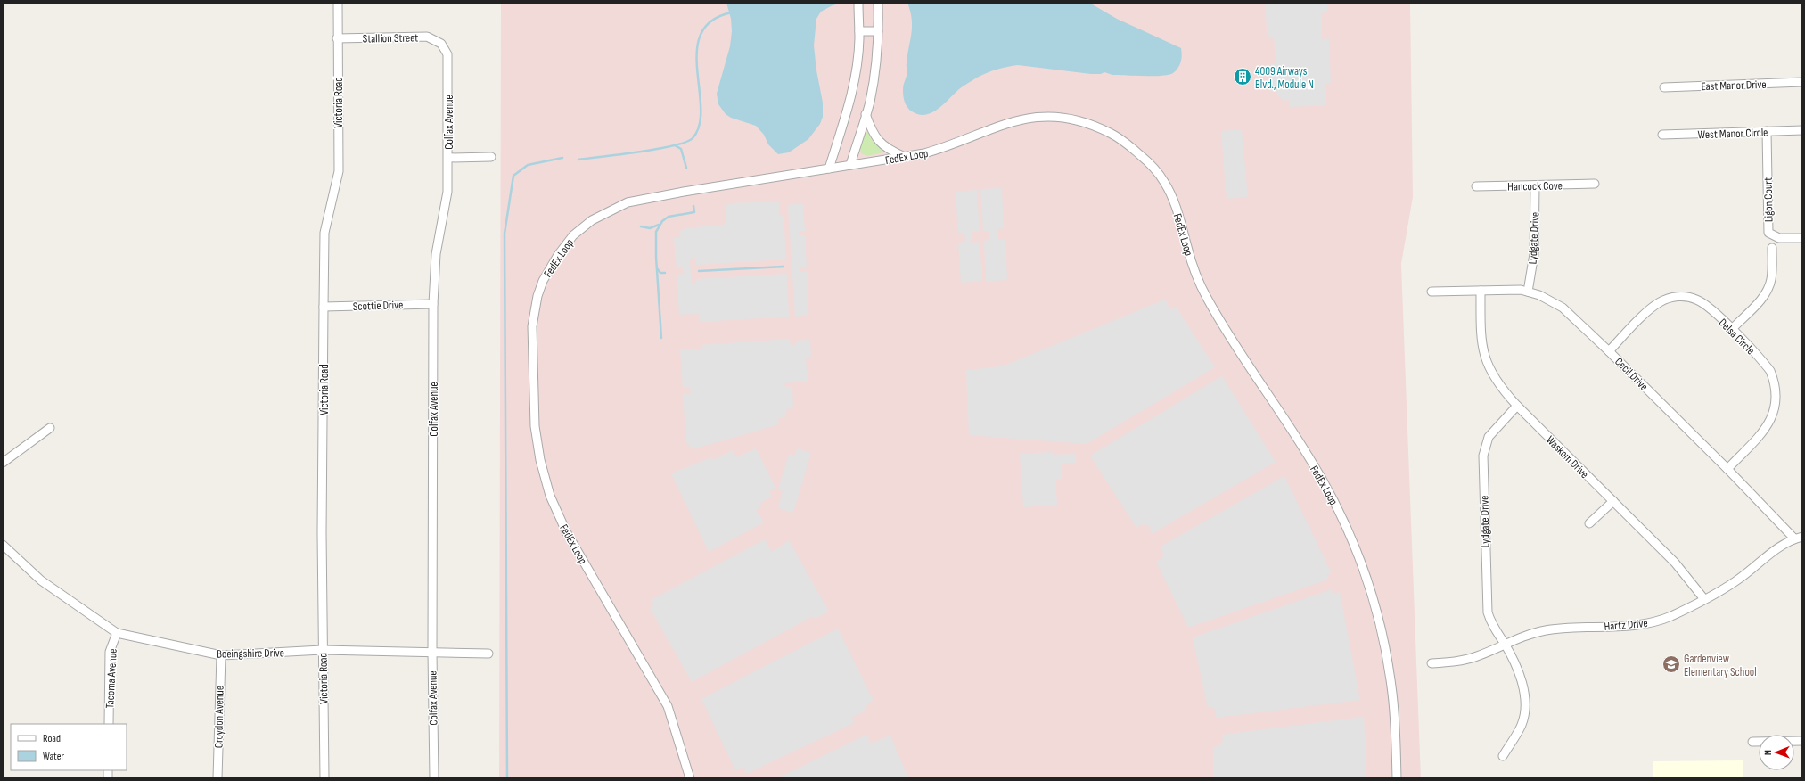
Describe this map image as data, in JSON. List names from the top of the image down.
{
  "streets": {
    "street": [
      "Stallion Street",
      "East Manor Drive",
      "Victoria Road",
      "Colfax Avenue",
      "West Manor Circle",
      "FedEx Loop",
      "Hancock Cove",
      "Ligon Court",
      "Lydgate Drive",
      "Scottie Drive",
      "Delsa Circle",
      "Cecil Drive",
      "Waskom Drive",
      "Hartz Drive",
      "Boeingshire Drive",
      "Tacoma Avenue",
      "Croydon Avenue"
    ]
  },
  "crossings": [
    ["Stallion Street", "Victoria Road"],
    ["Stallion Street", "Colfax Avenue"],
    ["Victoria Road", "Scottie Drive"],
    ["Victoria Road", "Boeingshire Drive"],
    ["Colfax Avenue", "Scottie Drive"],
    ["Colfax Avenue", "Boeingshire Drive"],
    ["West Manor Circle", "Ligon Court"],
    ["Hancock Cove", "Lydgate Drive"],
    ["Lydgate Drive", "Cecil Drive"],
    ["Lydgate Drive", "Waskom Drive"],
    ["Lydgate Drive", "Hartz Drive"],
    ["Delsa Circle", "Cecil Drive"],
    ["Cecil Drive", "Waskom Drive"],
    ["Cecil Drive", "Hartz Drive"],
    ["Waskom Drive", "Hartz Drive"],
    ["Boeingshire Drive", "Tacoma Avenue"],
    ["Boeingshire Drive", "Croydon Avenue"]
  ],
  "places": {
    "building": ["4009 Airways Blvd., Module N"],
    "school or university": ["Gardenview Elementary School"]
  },
  "legend": ["Road", "Water"],
  "north": "left"
}
